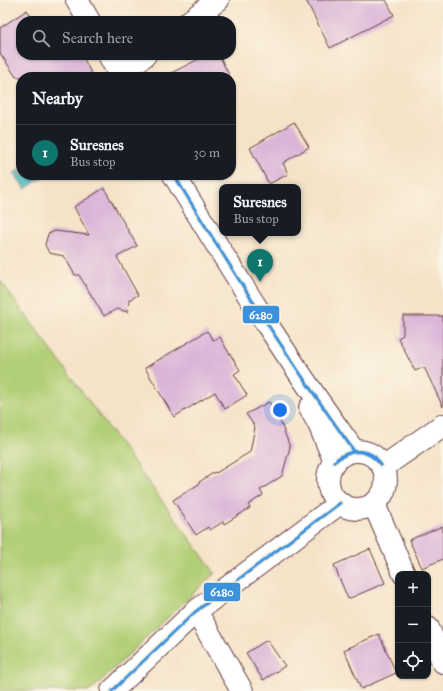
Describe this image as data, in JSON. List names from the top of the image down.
{
  "lines": ["transit line 6280"],
  "page": {
    "search": "Search here",
    "heading": "Nearby",
    "list": [
      {
        "mark": "1",
        "name": "Suresnes",
        "note": "Bus stop",
        "value": "30 m"
      }
    ],
    "popup": ["Suresnes", "Bus stop"],
    "pins": "1",
    "map_buttons": ["+", "−"]
  }
}
